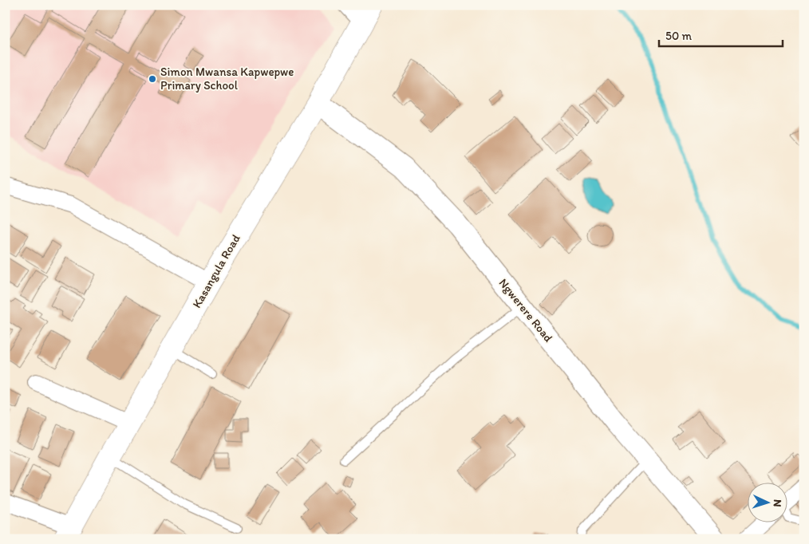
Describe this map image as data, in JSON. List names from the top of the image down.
{
  "streets": {
    "main road": ["Kasangula Road"],
    "street": ["Ngwerere Road"]
  },
  "crossings": [
    ["Kasangula Road", "Ngwerere Road"]
  ],
  "places": ["Simon Mwansa Kapwepwe Primary School"],
  "scale_bar": "50 m",
  "north": "right"
}
